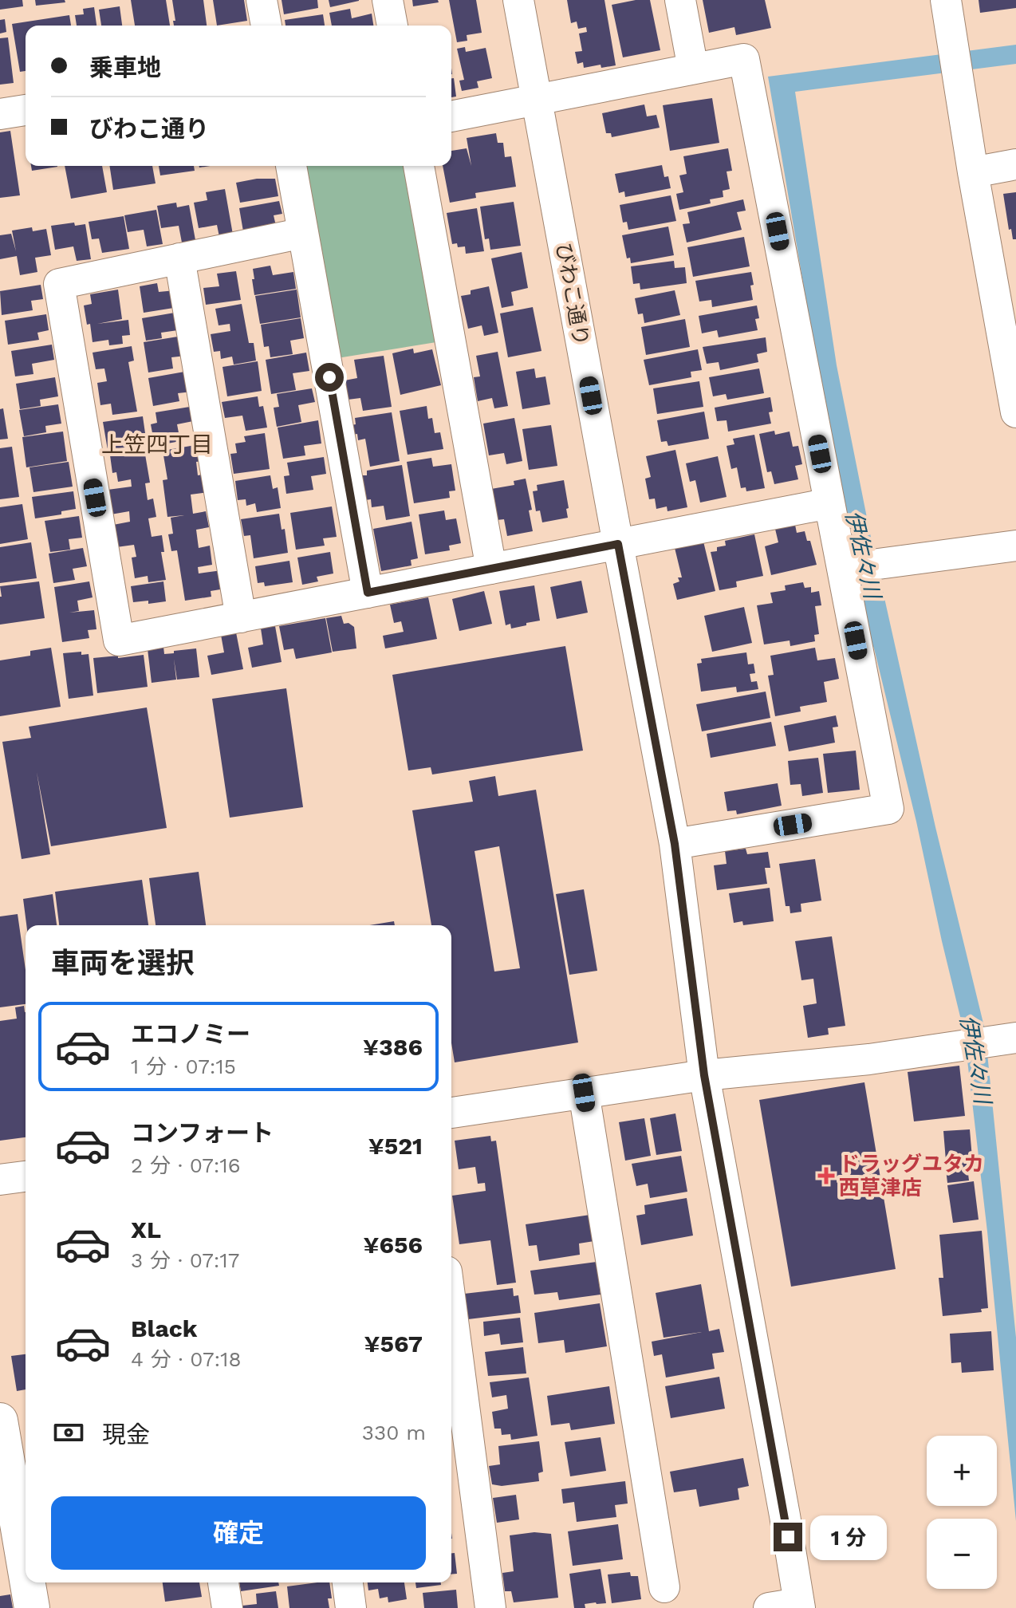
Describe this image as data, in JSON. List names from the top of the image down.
{
  "streets": {
    "street": ["びわこ通り"]
  },
  "districts": ["上笠四丁目"],
  "water": ["伊佐々川"],
  "places": {
    "health": ["ドラッグユタカ 西草津店"]
  },
  "page": {
    "banner": ["乗車地", "びわこ通り"],
    "heading": "車両を選択",
    "list": [
      {
        "name": "エコノミー",
        "note": "1 分 · 07:15",
        "value": "¥386"
      },
      {
        "name": "コンフォート",
        "note": "2 分 · 07:16",
        "value": "¥521"
      },
      {
        "name": "XL",
        "note": "3 分 · 07:17",
        "value": "¥656"
      },
      {
        "name": "Black",
        "note": "4 分 · 07:18",
        "value": "¥567"
      }
    ],
    "pay": ["現金", "330 m"],
    "map_buttons": ["+", "−"],
    "buttons": "確定",
    "bubble": "1 分"
  }
}
